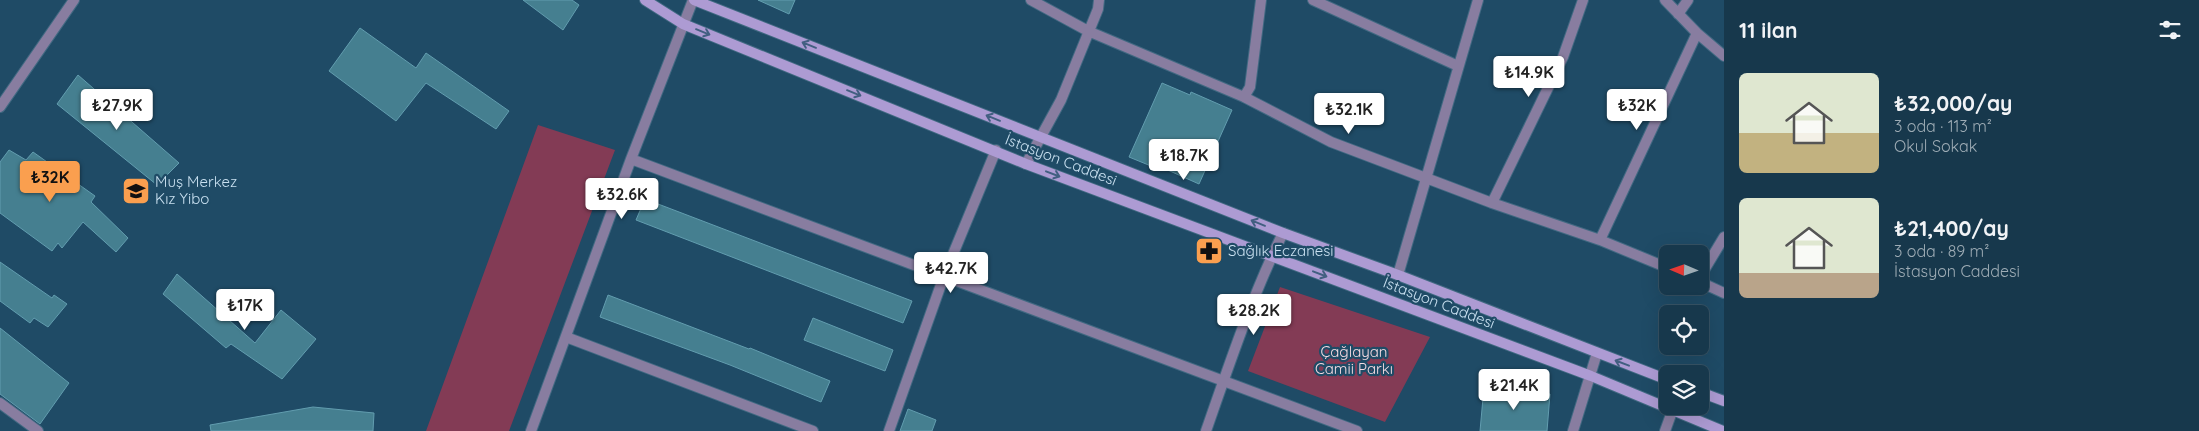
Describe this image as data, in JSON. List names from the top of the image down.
{
  "streets": {
    "main road": ["İstasyon Caddesi"]
  },
  "parks": ["Çağlayan Camii Parkı"],
  "places": {
    "school or university": ["Muş Merkez Kız Yibo"],
    "pharmacy": ["Sağlık Eczanesi"]
  },
  "north": "left",
  "page": {
    "heading": "11 ilan",
    "price": [
      "₺14.9K",
      "₺27.9K",
      "₺32K",
      "₺32.1K",
      "₺18.7K",
      "₺32K",
      "₺32.6K",
      "₺42.7K",
      "₺17K",
      "₺28.2K",
      "₺21.4K"
    ],
    "list": [
      {
        "name": "₺32,000/ay",
        "note": "3 oda · 113 m² · Okul Sokak"
      },
      {
        "name": "₺21,400/ay",
        "note": "3 oda · 89 m² · İstasyon Caddesi"
      }
    ]
  }
}
